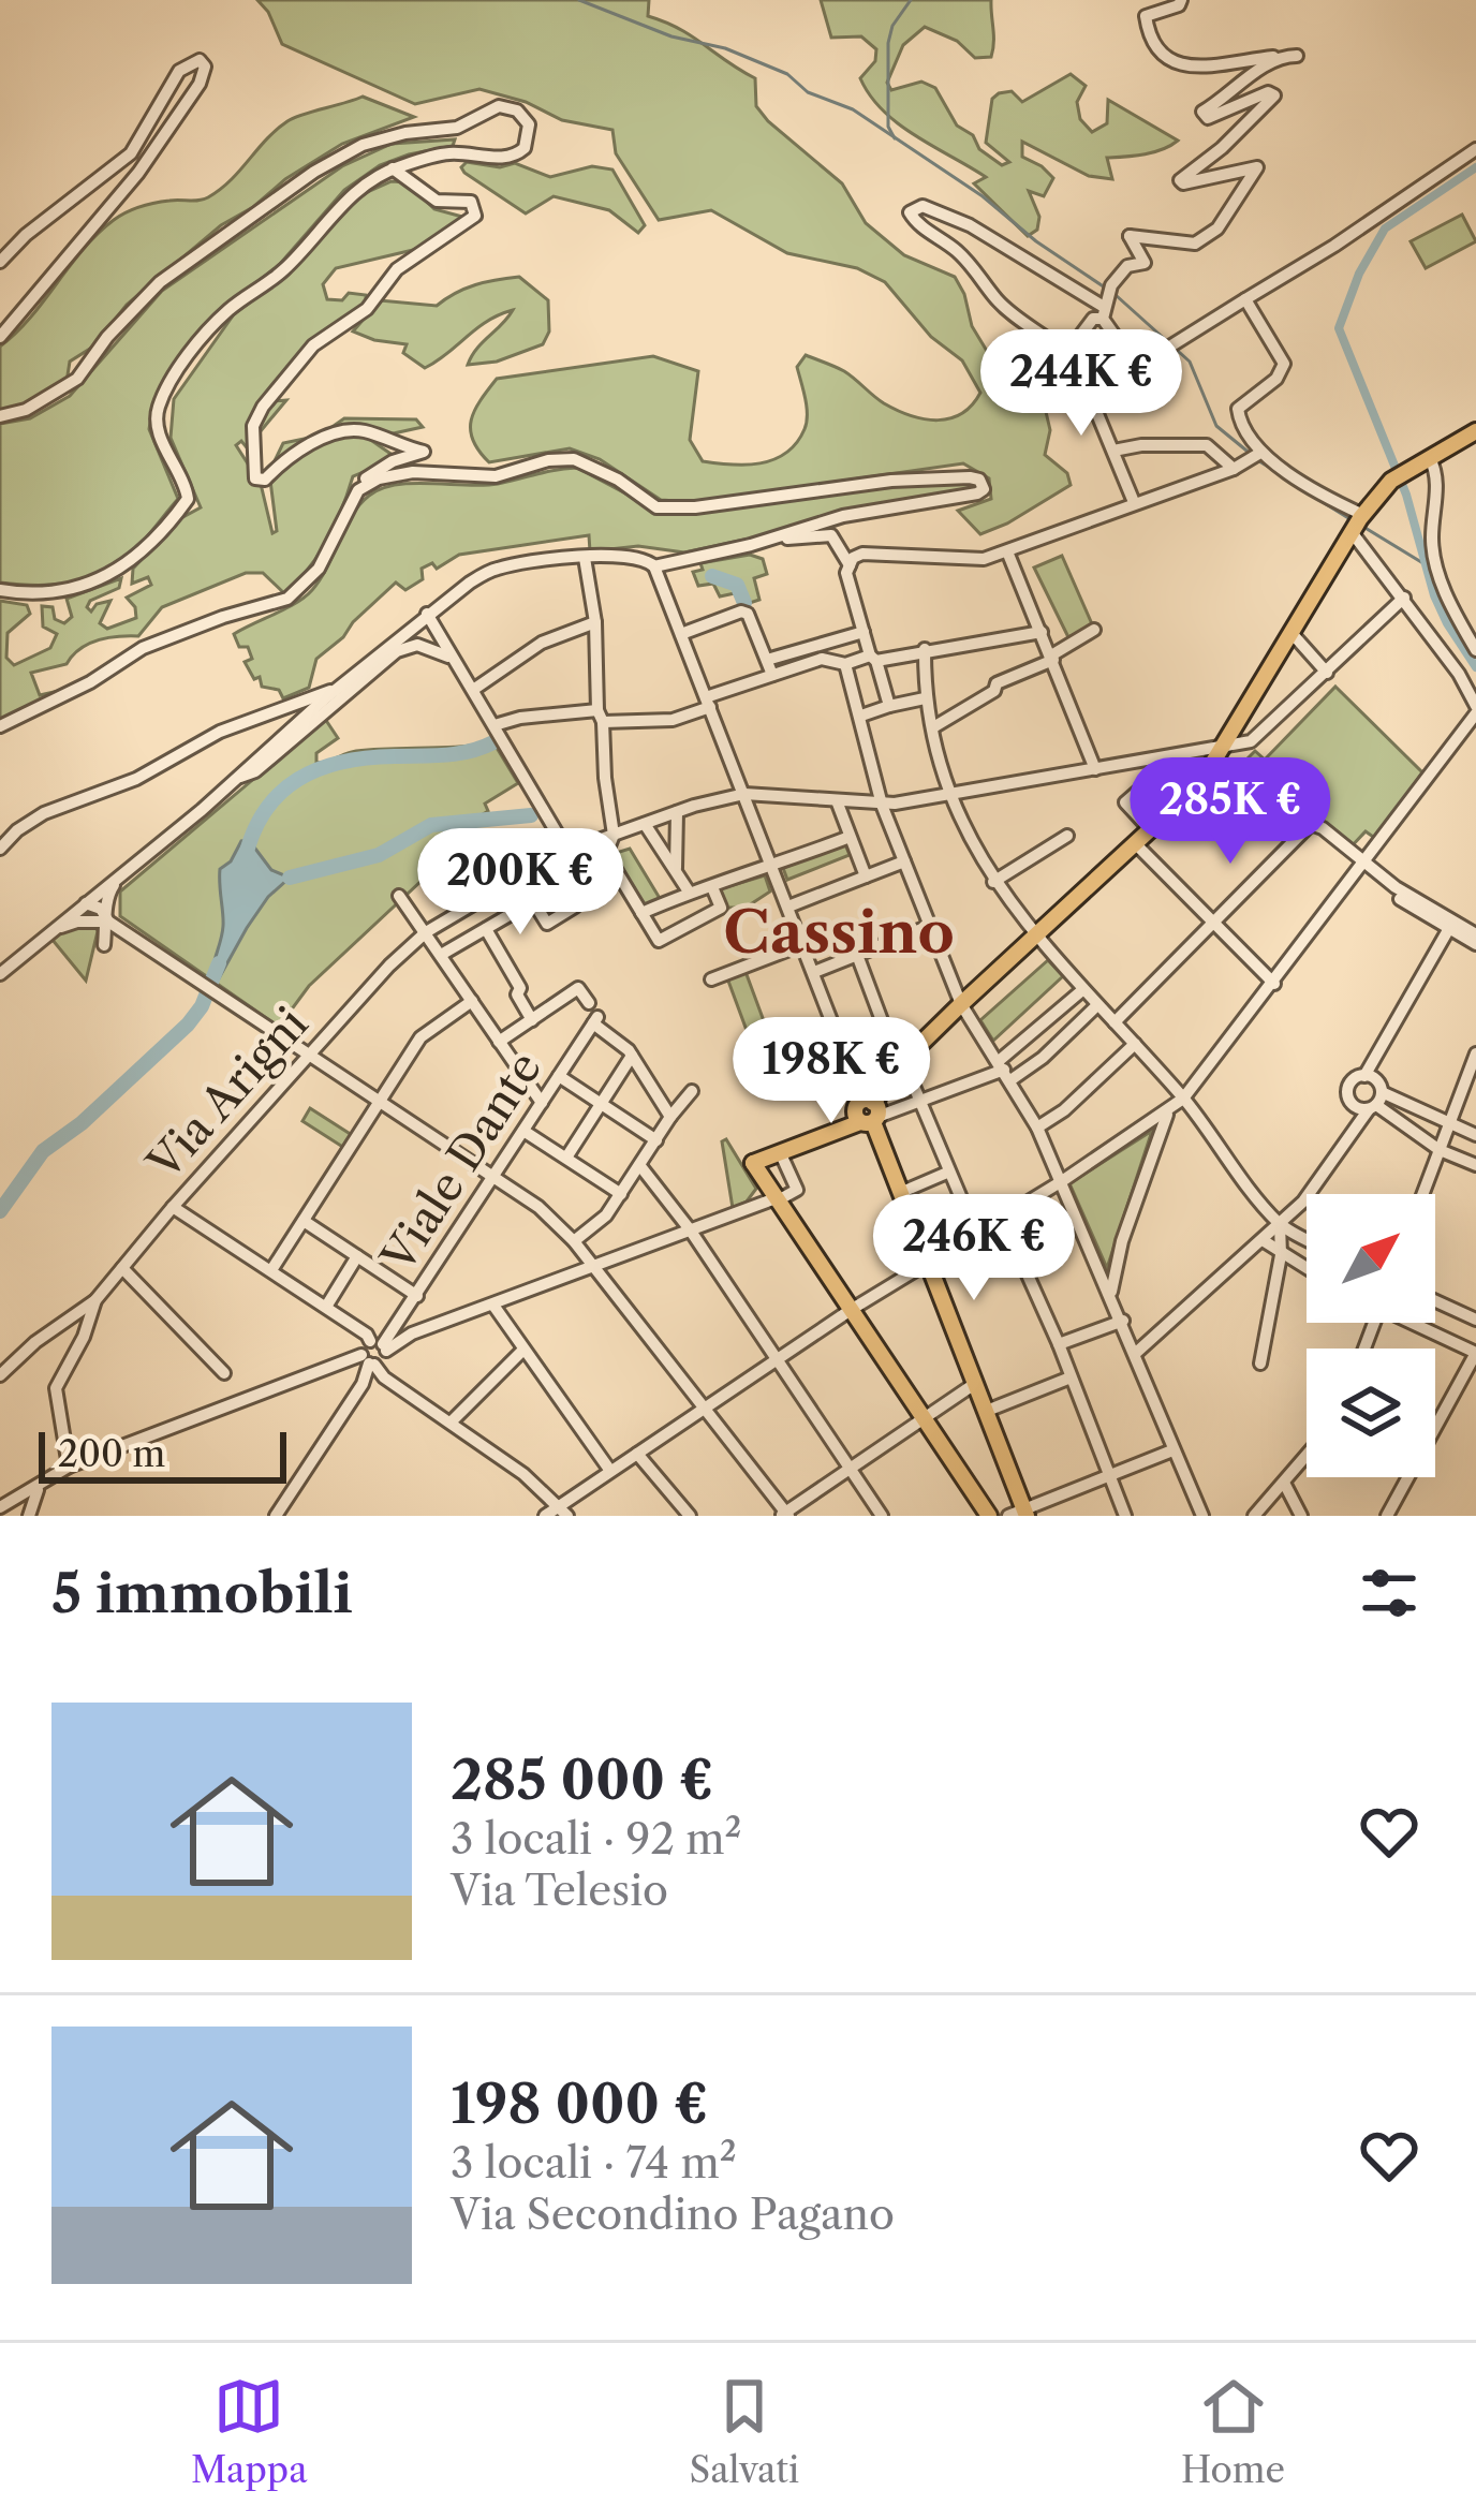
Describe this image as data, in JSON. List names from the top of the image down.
{
  "streets": {
    "street": ["Via Arigni", "Viale Dante"]
  },
  "districts": ["Cassino"],
  "scale_bar": "200 m",
  "north": "top right",
  "page": {
    "price": [
      "244K €",
      "285K €",
      "200K €",
      "198K €",
      "246K €"
    ],
    "scale": "200 m",
    "heading": "5 immobili",
    "list": [
      {
        "name": "285 000 €",
        "note": "3 locali · 92 m² · Via Telesio"
      },
      {
        "name": "198 000 €",
        "note": "3 locali · 74 m² · Via Secondino Pagano"
      }
    ],
    "tabs": ["Mappa", "Salvati", "Home"]
  }
}
